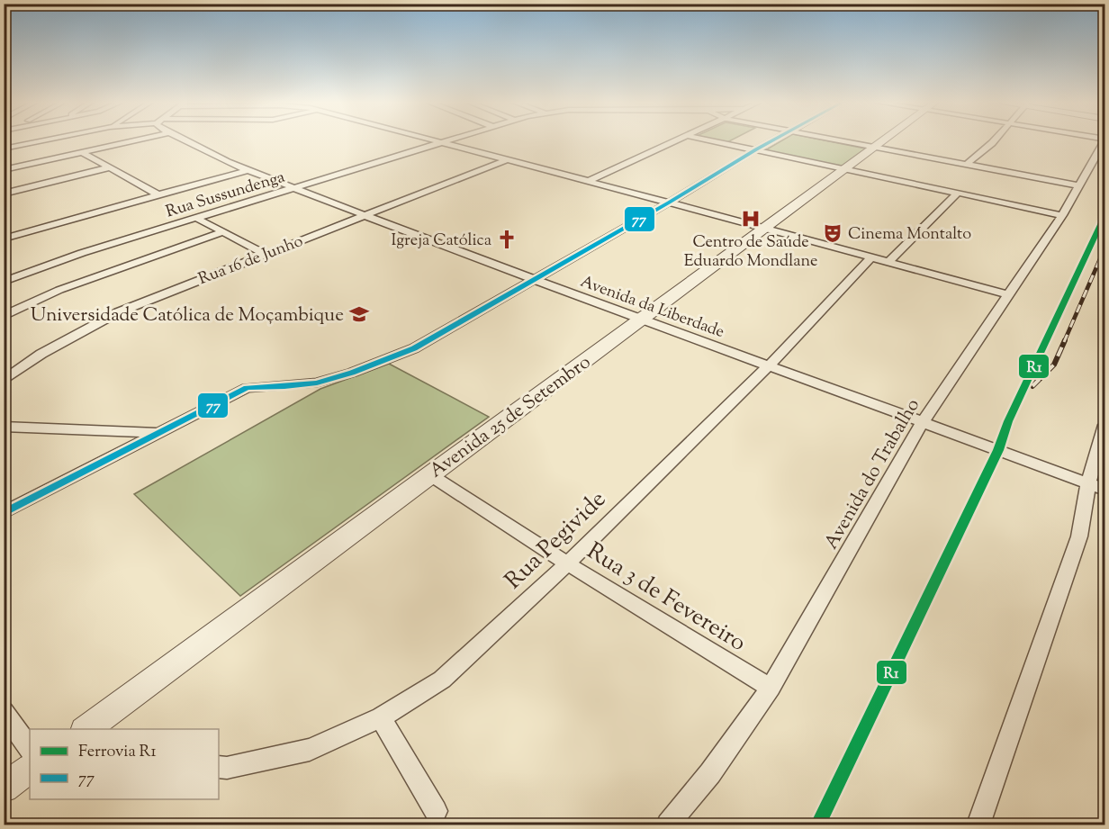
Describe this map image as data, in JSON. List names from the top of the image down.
{
  "streets": {
    "street": [
      "Rua Sussundenga",
      "Rua 16 de Junho",
      "Avenida da Liberdade",
      "Avenida 25 de Setembro",
      "Avenida do Trabalho",
      "Rua Pegivide",
      "Rua 3 de Fevereiro"
    ]
  },
  "crossings": [
    ["Rua Sussundenga", "Avenida da Liberdade"],
    ["Rua 16 de Junho", "Avenida da Liberdade"],
    ["Avenida da Liberdade", "Avenida 25 de Setembro"],
    ["Avenida da Liberdade", "Avenida do Trabalho"],
    ["Avenida da Liberdade", "Rua Pegivide"],
    ["Avenida 25 de Setembro", "Rua 3 de Fevereiro"],
    ["Avenida do Trabalho", "Rua 3 de Fevereiro"],
    ["Rua Pegivide", "Rua 3 de Fevereiro"]
  ],
  "places": {
    "hospital": ["Centro de Saúde Eduardo Mondlane"],
    "theatre": ["Cinema Montalto"],
    "church": ["Igreja Católica"],
    "school or university": ["Universidade Católica de Moçambique"]
  },
  "lines": ["transit line 77", "rail line R1"],
  "legend": ["Ferrovia R1", "77"]
}
